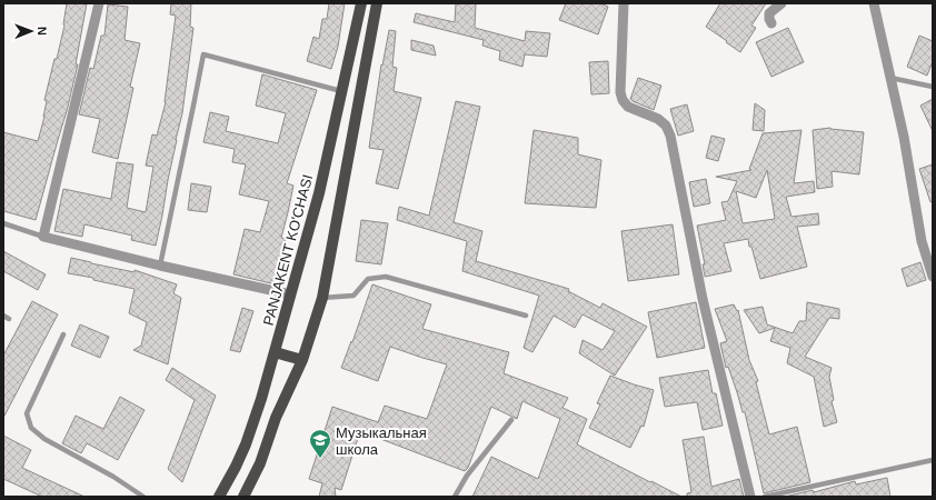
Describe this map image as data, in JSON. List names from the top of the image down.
{
  "streets": {
    "main road": ["PANJAKENT KO'CHASI"]
  },
  "places": {
    "school or university": ["Музыкальная школа"]
  },
  "north": "right"
}
